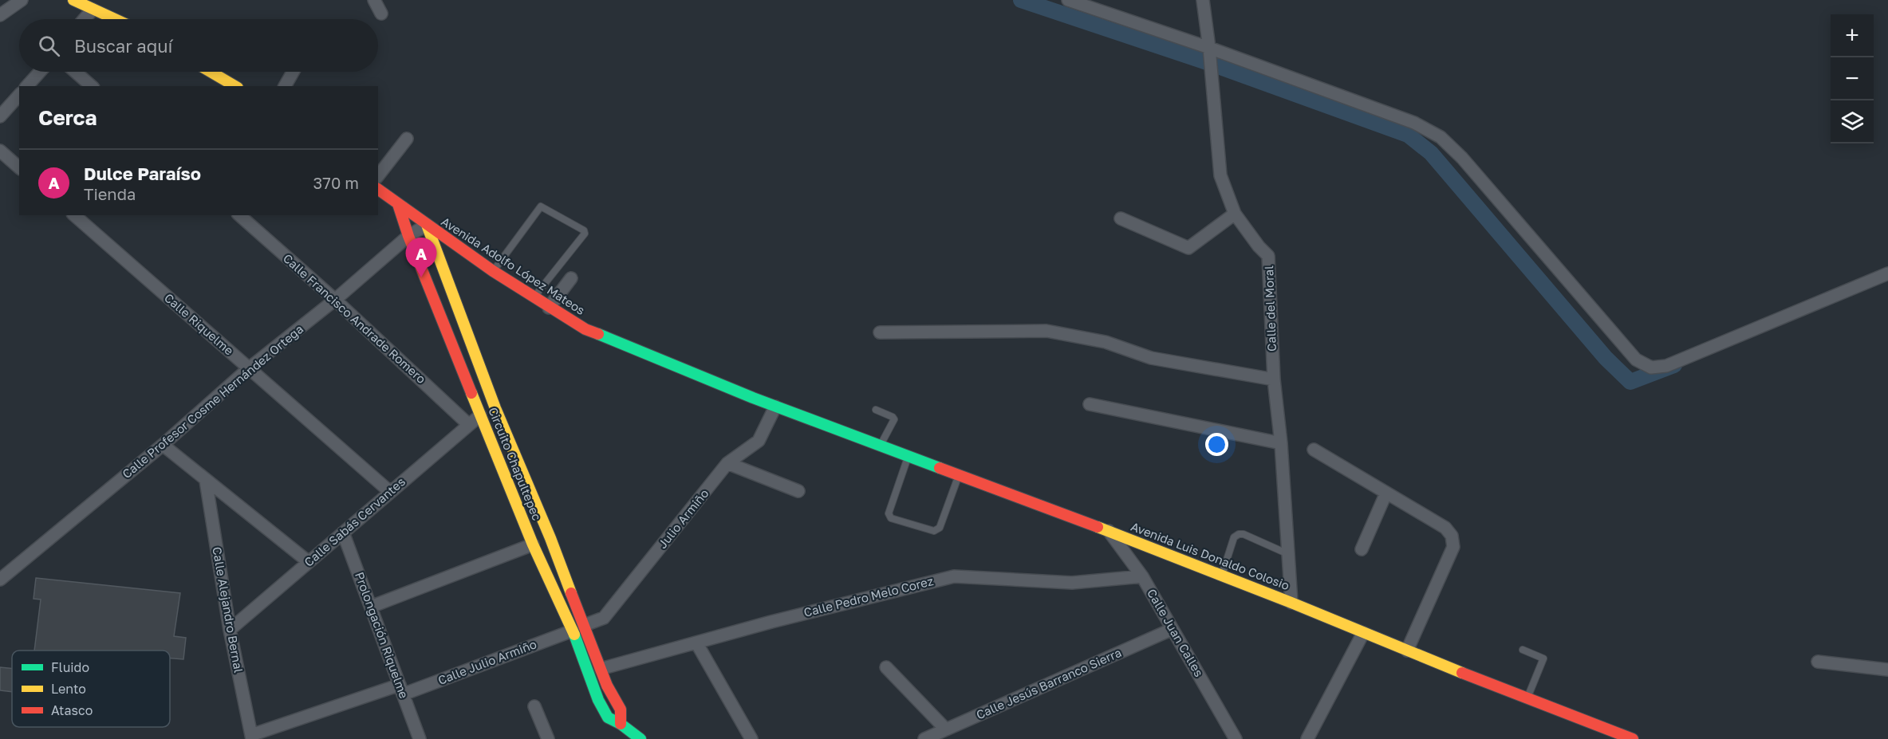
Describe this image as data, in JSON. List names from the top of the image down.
{
  "streets": {
    "main road": ["Avenida Adolfo López Mateos", "Circuito Chapultepec", "Avenida Luis Donaldo Colosio"],
    "street": [
      "Calle del Moral",
      "Calle Francisco Andrade Romero",
      "Calle Riquelme",
      "Calle Profesor Cosme Hernández Ortega",
      "Julio Armiño",
      "Calle Sabás Cervantes",
      "Calle Pedro Melo Corez",
      "Calle Alejandro Bernal",
      "Calle Juan Calles",
      "Prolongación Riquelme",
      "Calle Julio Armiño",
      "Calle Jesús Barranco Sierra"
    ]
  },
  "crossings": [
    ["Avenida Adolfo López Mateos", "Calle Profesor Cosme Hernández Ortega"],
    ["Avenida Adolfo López Mateos", "Circuito Chapultepec"],
    ["Avenida Adolfo López Mateos", "Julio Armiño"],
    ["Avenida Adolfo López Mateos", "Avenida Luis Donaldo Colosio"],
    ["Calle del Moral", "Avenida Luis Donaldo Colosio"],
    ["Calle Francisco Andrade Romero", "Calle Profesor Cosme Hernández Ortega"],
    ["Calle Francisco Andrade Romero", "Calle Sabás Cervantes"],
    ["Calle Riquelme", "Calle Profesor Cosme Hernández Ortega"],
    ["Calle Riquelme", "Calle Sabás Cervantes"],
    ["Calle Profesor Cosme Hernández Ortega", "Circuito Chapultepec"],
    ["Circuito Chapultepec", "Julio Armiño"],
    ["Circuito Chapultepec", "Calle Sabás Cervantes"],
    ["Circuito Chapultepec", "Calle Pedro Melo Corez"],
    ["Circuito Chapultepec", "Calle Julio Armiño"],
    ["Julio Armiño", "Avenida Luis Donaldo Colosio"],
    ["Calle Sabás Cervantes", "Calle Alejandro Bernal"],
    ["Calle Sabás Cervantes", "Prolongación Riquelme"],
    ["Avenida Luis Donaldo Colosio", "Calle Juan Calles"],
    ["Calle Pedro Melo Corez", "Calle Juan Calles"],
    ["Calle Alejandro Bernal", "Calle Julio Armiño"],
    ["Calle Juan Calles", "Calle Jesús Barranco Sierra"],
    ["Prolongación Riquelme", "Calle Julio Armiño"]
  ],
  "legend": ["Fluido", "Lento", "Atasco"],
  "page": {
    "map_buttons": ["+", "−"],
    "search": "Buscar aquí",
    "heading": "Cerca",
    "list": [
      {
        "mark": "A",
        "name": "Dulce Paraíso",
        "note": "Tienda",
        "value": "370 m"
      }
    ],
    "pins": "A"
  }
}
